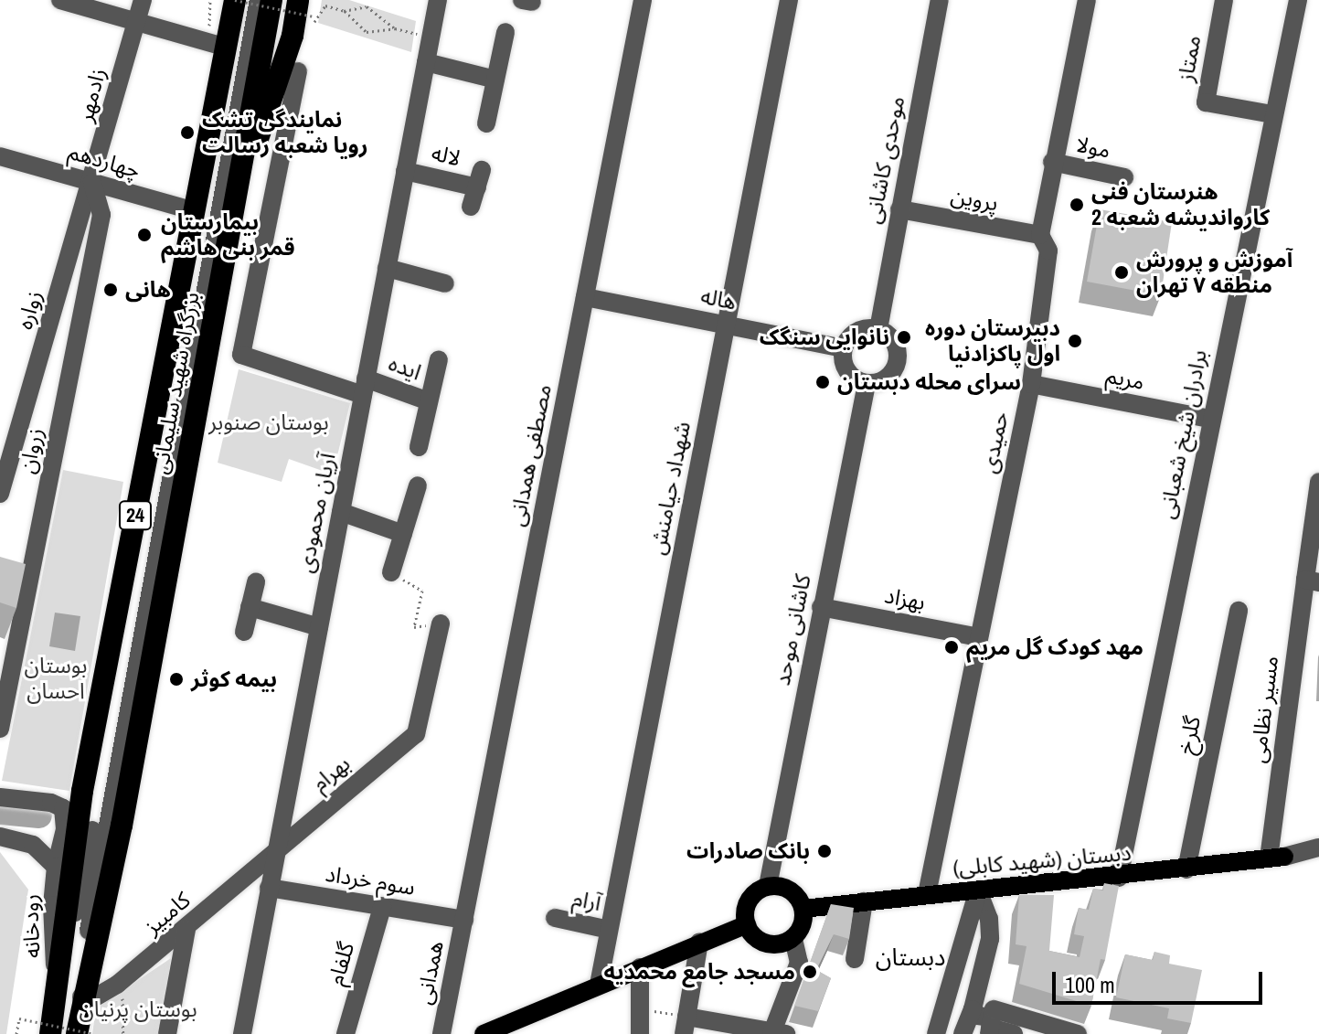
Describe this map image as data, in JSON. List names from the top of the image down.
{
  "streets": {
    "highway": ["بزرگراه شهید سلیمانی", "24"],
    "main road": ["دبستان (شهید کابلی)"],
    "street": [
      "ممتاز",
      "زادمهر",
      "مولا",
      "لاله",
      "موحدی کاشانی",
      "چهاردهم",
      "پروین",
      "هاله",
      "زواره",
      "ایده",
      "مریم",
      "برادران شیخ شعبانی",
      "حمیدی",
      "زروان",
      "مصطفی همدانی",
      "شهداد حیامنش",
      "آریان محمودی",
      "بهزاد",
      "کاشانی موحد",
      "مسیر نظامی",
      "گلرخ",
      "بهرام",
      "سوم خرداد",
      "آرام",
      "کامبیز",
      "رودخانه",
      "گلفام",
      "همدانی"
    ]
  },
  "crossings": [
    ["ممتاز", "برادران شیخ شعبانی"],
    ["زادمهر", "چهاردهم"],
    ["زادمهر", "زواره"],
    ["زادمهر", "زروان"],
    ["مولا", "حمیدی"],
    ["لاله", "آریان محمودی"],
    ["موحدی کاشانی", "پروین"],
    ["موحدی کاشانی", "هاله"],
    ["موحدی کاشانی", "کاشانی موحد"],
    ["چهاردهم", "زواره"],
    ["چهاردهم", "بزرگراه شهید سلیمانی"],
    ["چهاردهم", "زروان"],
    ["پروین", "حمیدی"],
    ["هاله", "مصطفی همدانی"],
    ["هاله", "شهداد حیامنش"],
    ["هاله", "کاشانی موحد"],
    ["زواره", "زروان"],
    ["ایده", "آریان محمودی"],
    ["مریم", "برادران شیخ شعبانی"],
    ["مریم", "حمیدی"],
    ["بزرگراه شهید سلیمانی", "کامبیز"],
    ["بزرگراه شهید سلیمانی", "رودخانه"],
    ["برادران شیخ شعبانی", "دبستان (شهید کابلی)"],
    ["حمیدی", "بهزاد"],
    ["حمیدی", "دبستان (شهید کابلی)"],
    ["مصطفی همدانی", "سوم خرداد"],
    ["مصطفی همدانی", "همدانی"],
    ["شهداد حیامنش", "آرام"],
    ["آریان محمودی", "بهرام"],
    ["آریان محمودی", "سوم خرداد"],
    ["آریان محمودی", "کامبیز"],
    ["بهزاد", "کاشانی موحد"],
    ["کاشانی موحد", "دبستان (شهید کابلی)"],
    ["مسیر نظامی", "دبستان (شهید کابلی)"],
    ["گلرخ", "دبستان (شهید کابلی)"],
    ["بهرام", "کامبیز"],
    ["سوم خرداد", "گلفام"],
    ["سوم خرداد", "همدانی"]
  ],
  "districts": ["دبستان"],
  "parks": ["بوستان صنوبر", "بوستان احسان", "بوستان پرنیان"],
  "places": [
    "نمایندگی تشک رویا شعبه رسالت",
    "هنرستان فنی کارواندیشه شعبه 2",
    "بیمارستان قمر بنی هاشم",
    "آموزش و پرورش منطقه ۷ تهران",
    "هانی",
    "نانوایی سنگک",
    "دبیرستان دوره اول پاکزادنیا",
    "سرای محله دبستان",
    "مهد کودک گل مریم",
    "بیمه کوثر",
    "بانک صادرات",
    "مسجد جامع محمدیه"
  ],
  "scale_bar": "100 m"
}
